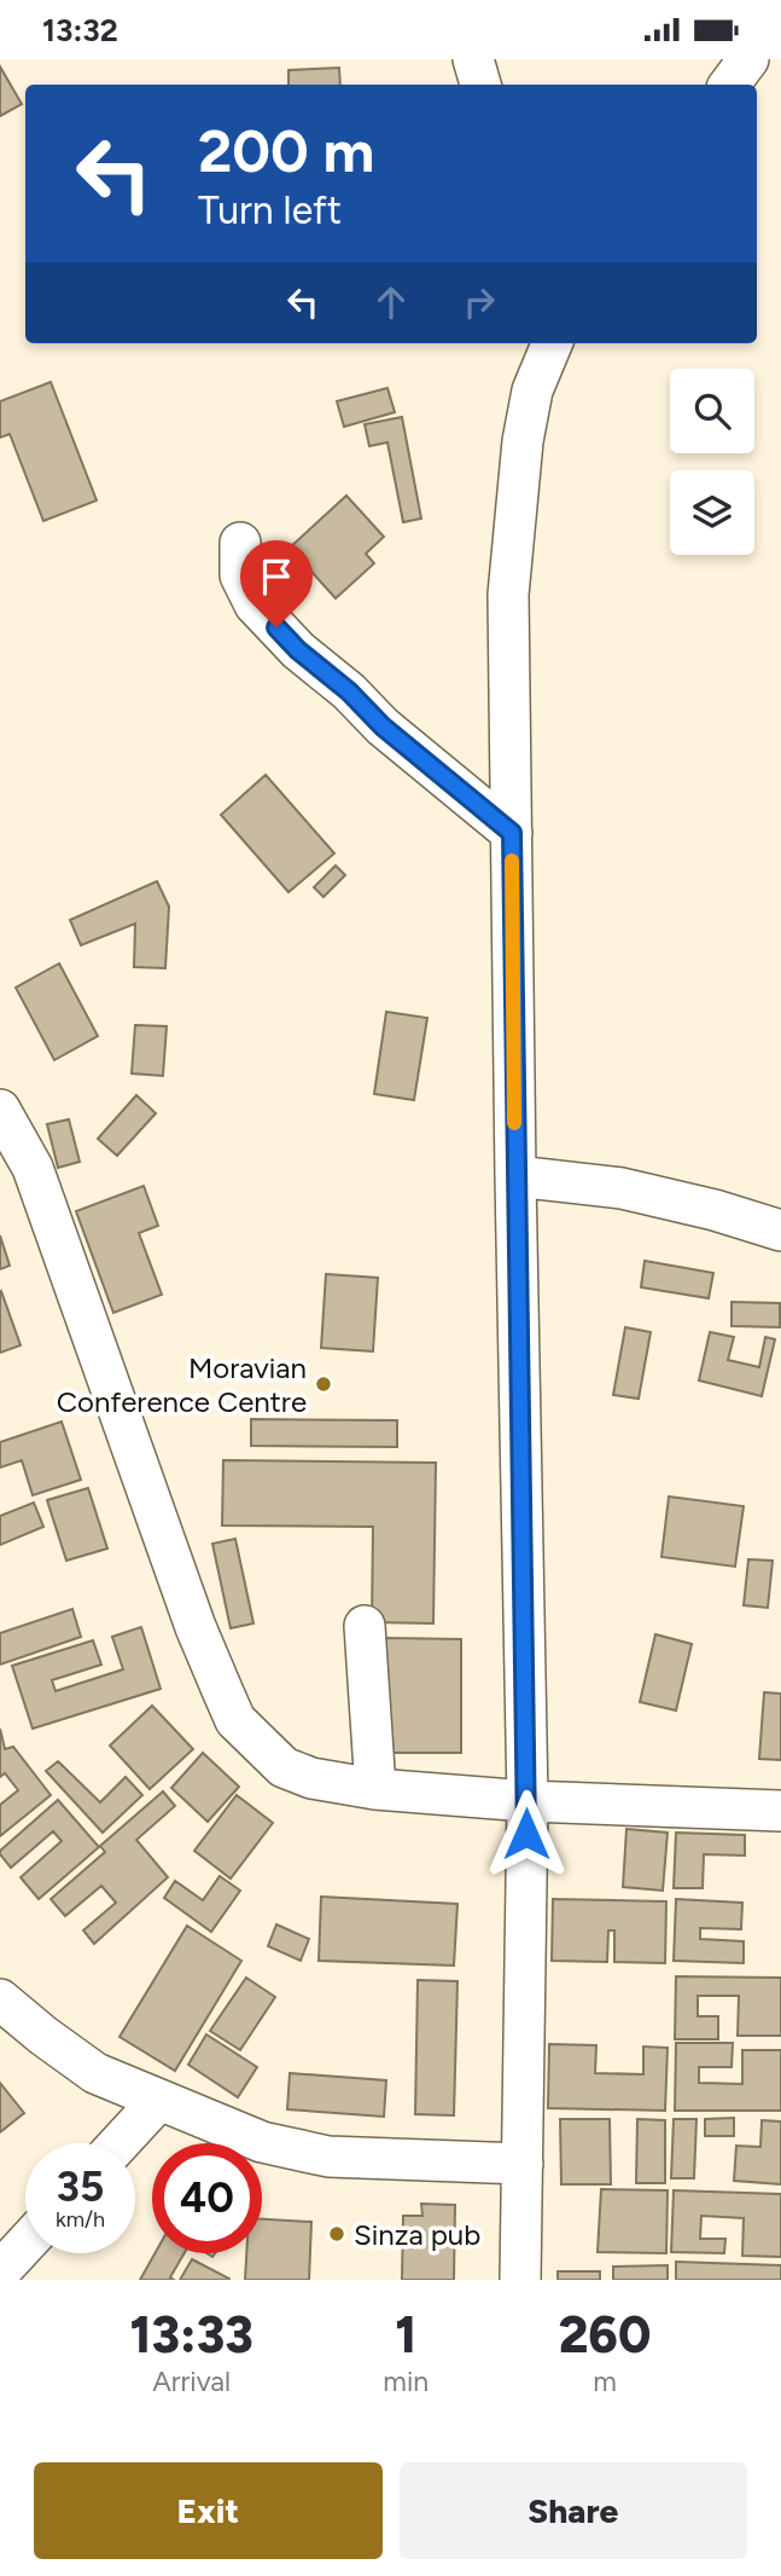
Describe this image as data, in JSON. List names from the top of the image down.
{
  "places": ["Moravian Conference Centre", "Sinza pub"],
  "page": {
    "status": "13:32",
    "turn": ["200 m", "Turn left"],
    "speed": "35 km/h",
    "limit": "40",
    "eta": [
      "13:33",
      "Arrival",
      "1",
      "min",
      "260",
      "m"
    ],
    "buttons": ["Exit", "Share"]
  }
}
